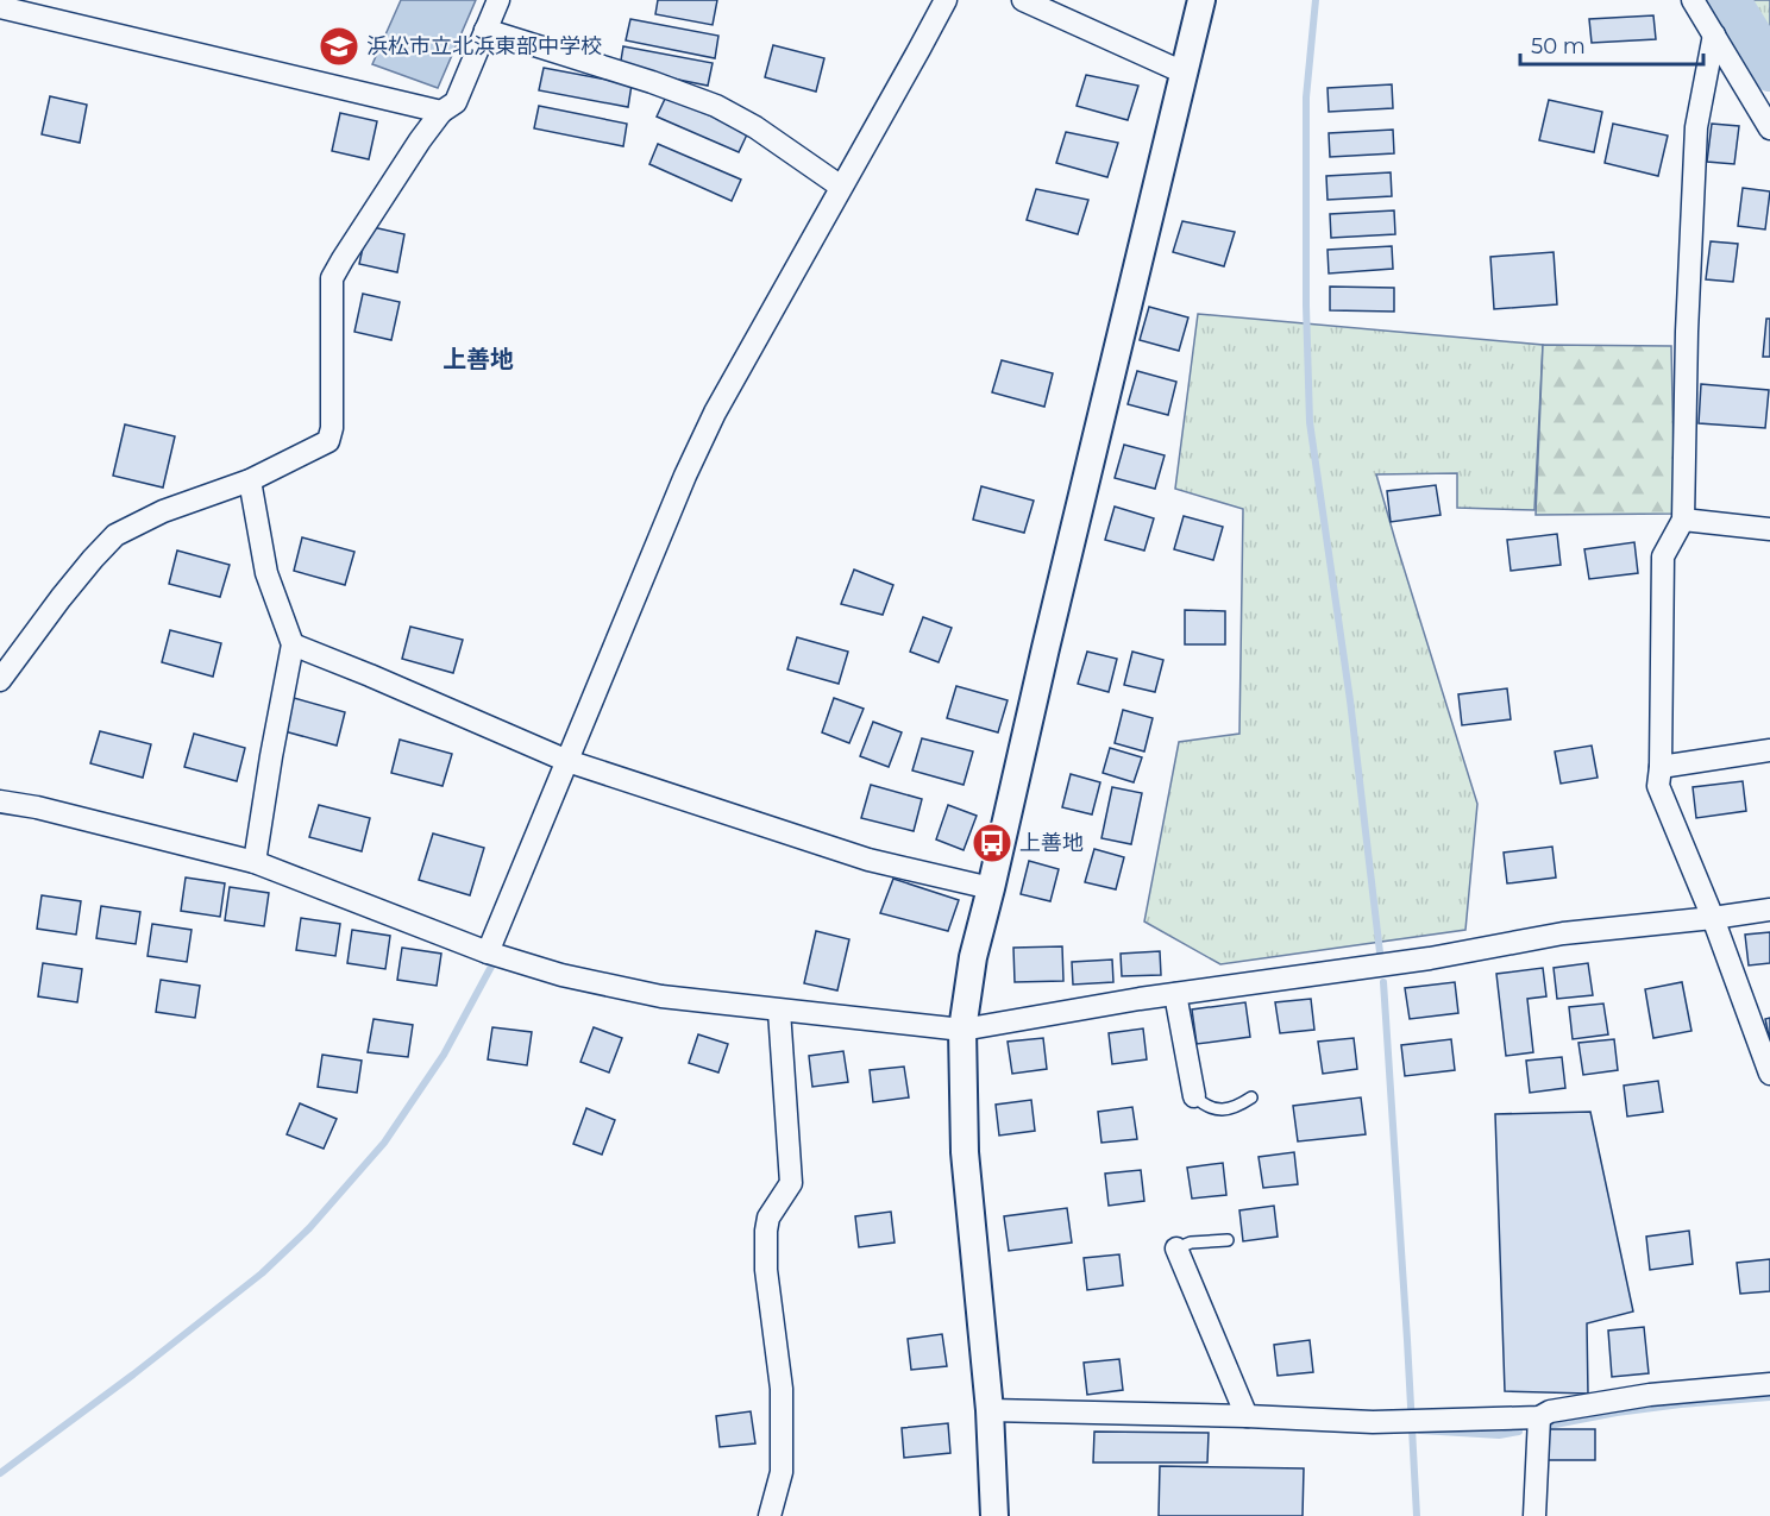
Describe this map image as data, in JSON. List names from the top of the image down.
{
  "districts": ["上善地"],
  "places": {
    "school or university": ["浜松市立北浜東部中学校"],
    "bus stop": ["上善地"]
  },
  "scale_bar": "50 m"
}
